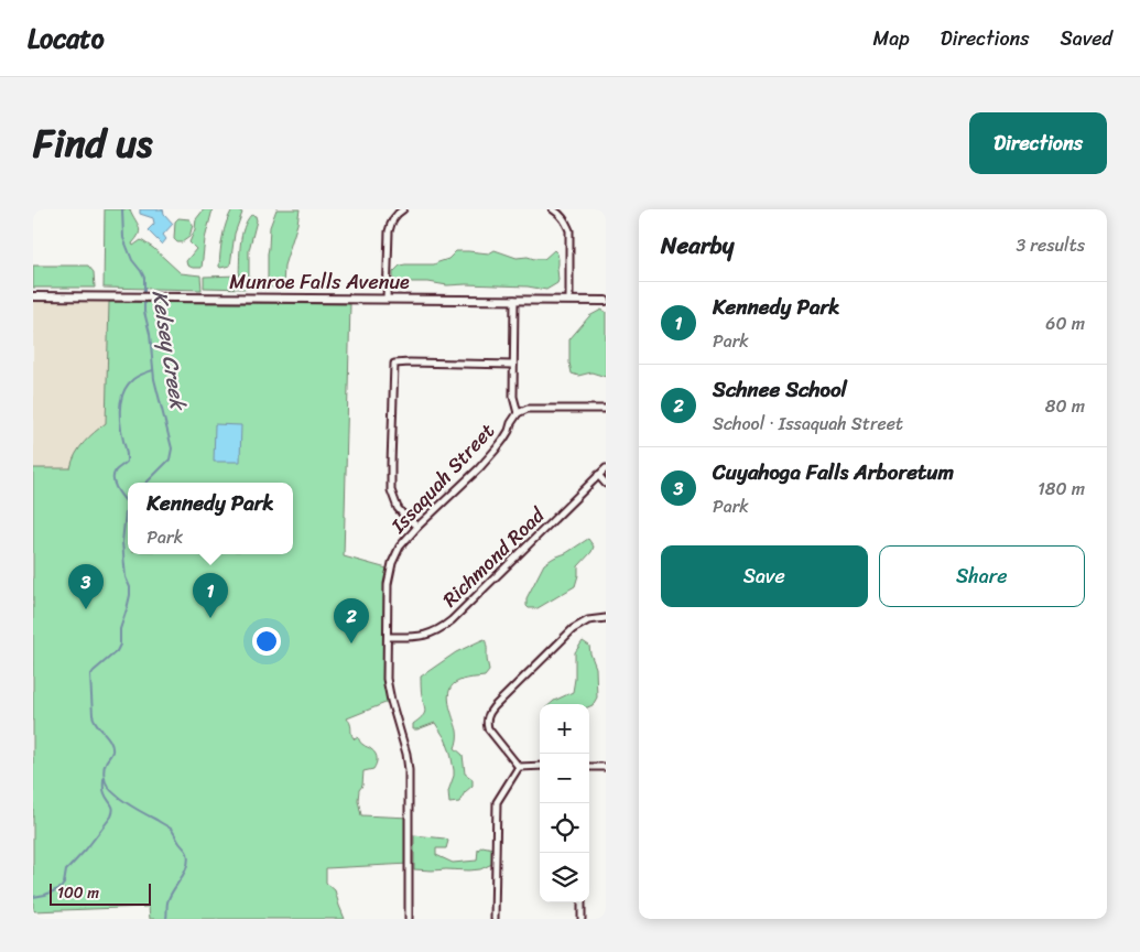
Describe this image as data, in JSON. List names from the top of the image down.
{
  "streets": {
    "street": ["Munroe Falls Avenue", "Issaquah Street", "Richmond Road"]
  },
  "crossings": [
    ["Issaquah Street", "Richmond Road"]
  ],
  "water": ["Kelsey Creek"],
  "scale_bar": "100 m",
  "page": {
    "header": "Locato",
    "nav": ["Map", "Directions", "Saved"],
    "title": "Find us",
    "buttons": [
      "Directions",
      ["Save", "Share"]
    ],
    "heading": ["Nearby", "3 results"],
    "list": [
      {
        "mark": "1",
        "name": "Kennedy Park",
        "note": "Park",
        "value": "60 m"
      },
      {
        "mark": "2",
        "name": "Schnee School",
        "note": "School · Issaquah Street",
        "value": "80 m"
      },
      {
        "mark": "3",
        "name": "Cuyahoga Falls Arboretum",
        "note": "Park",
        "value": "180 m"
      }
    ],
    "popup": ["Kennedy Park", "Park"],
    "pins": ["3", "1", "2"],
    "map_buttons": ["+", "−"],
    "scale": "100 m"
  }
}
